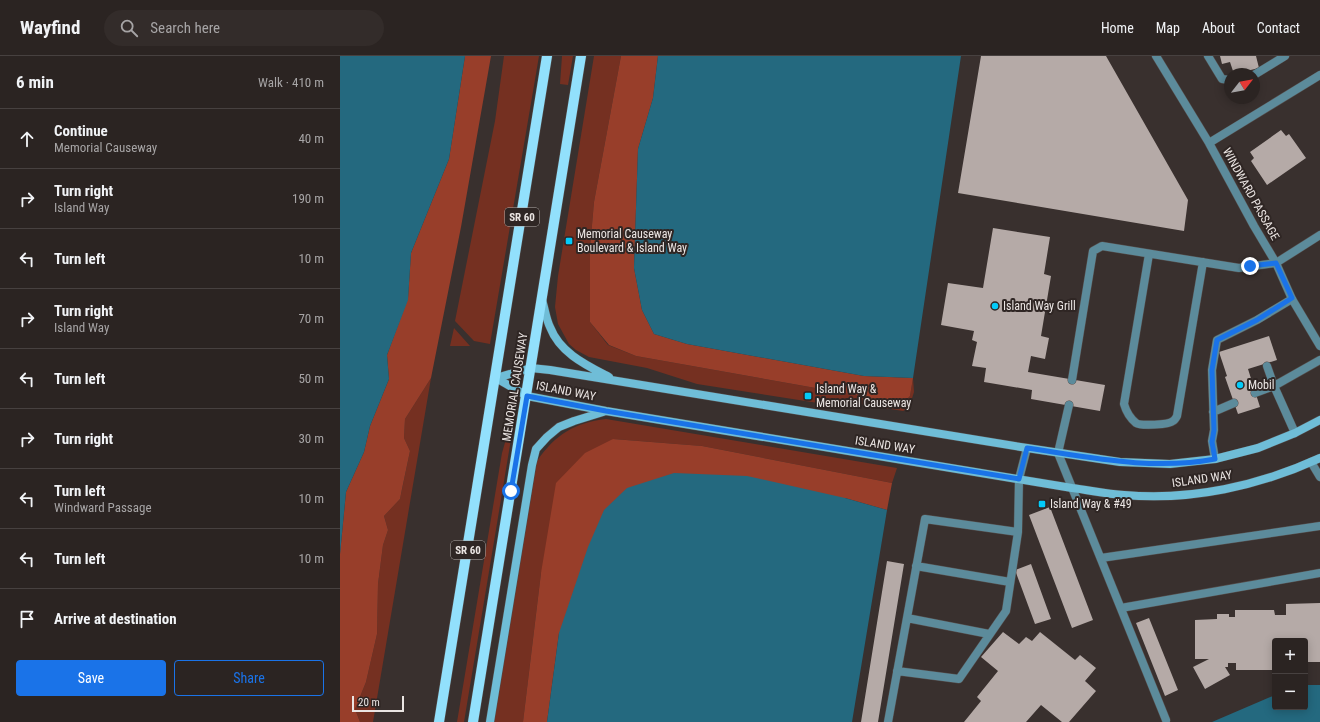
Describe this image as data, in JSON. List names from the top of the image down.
{
  "streets": {
    "main road": ["SR 60", "MEMORIAL CAUSEWAY"],
    "street": ["WINDWARD PASSAGE", "ISLAND WAY"]
  },
  "crossings": [
    ["MEMORIAL CAUSEWAY", "ISLAND WAY"]
  ],
  "places": {
    "transit": ["Memorial Causeway Boulevard & Island Way", "Island Way & Memorial Causeway", "Island Way & #49"],
    "other": ["Island Way Grill", "Mobil"]
  },
  "scale_bar": "20 m",
  "north": "top right",
  "page": {
    "header": "Wayfind",
    "search": "Search here",
    "nav": [
      "Home",
      "Map",
      "About",
      "Contact"
    ],
    "heading": ["6 min", "Walk · 410 m"],
    "list": [
      ["Continue", "Memorial Causeway", "40 m"],
      ["Turn right", "Island Way", "190 m"],
      ["Turn left", "10 m"],
      ["Turn right", "Island Way", "70 m"],
      ["Turn left", "50 m"],
      ["Turn right", "30 m"],
      ["Turn left", "Windward Passage", "10 m"],
      ["Turn left", "10 m"],
      "Arrive at destination"
    ],
    "map_buttons": ["+", "−"],
    "buttons": ["Save", "Share"],
    "scale": "20 m"
  }
}
